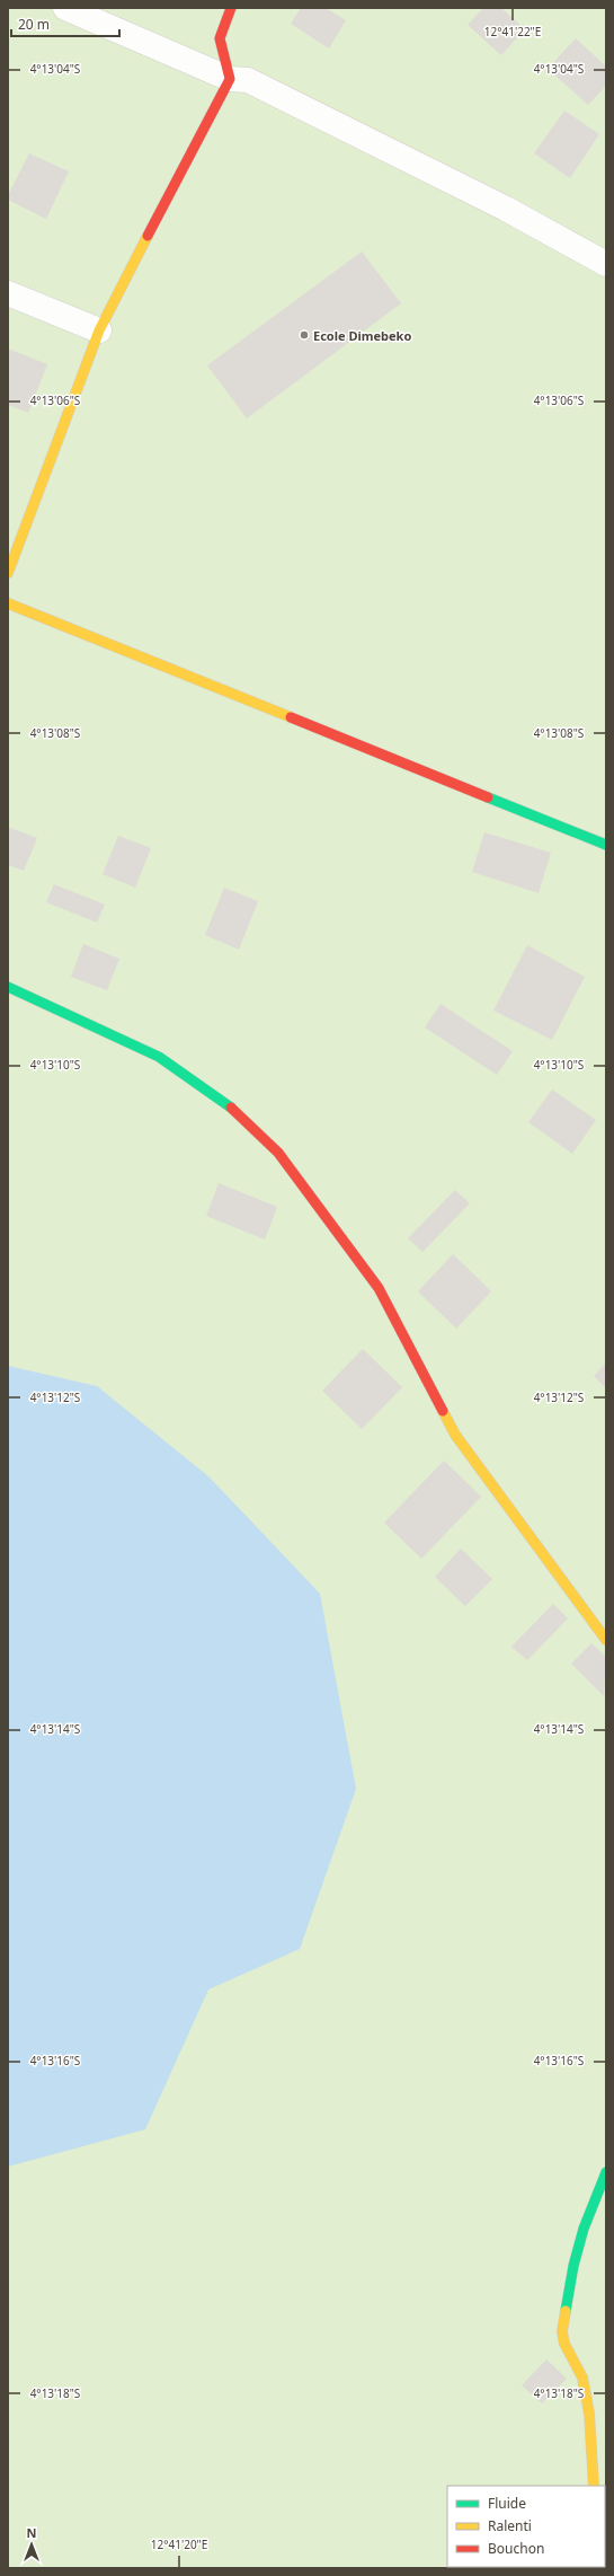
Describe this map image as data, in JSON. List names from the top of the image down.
{
  "places": ["Ecole Dimebeko"],
  "legend": ["Fluide", "Ralenti", "Bouchon"],
  "scale_bar": "20 m",
  "north": "top",
  "coordinates": [
    "12°41'22\"E",
    "4°13'04\"S",
    "4°13'06\"S",
    "4°13'08\"S",
    "4°13'10\"S",
    "4°13'12\"S",
    "4°13'14\"S",
    "4°13'16\"S",
    "4°13'18\"S",
    "12°41'20\"E"
  ]
}
